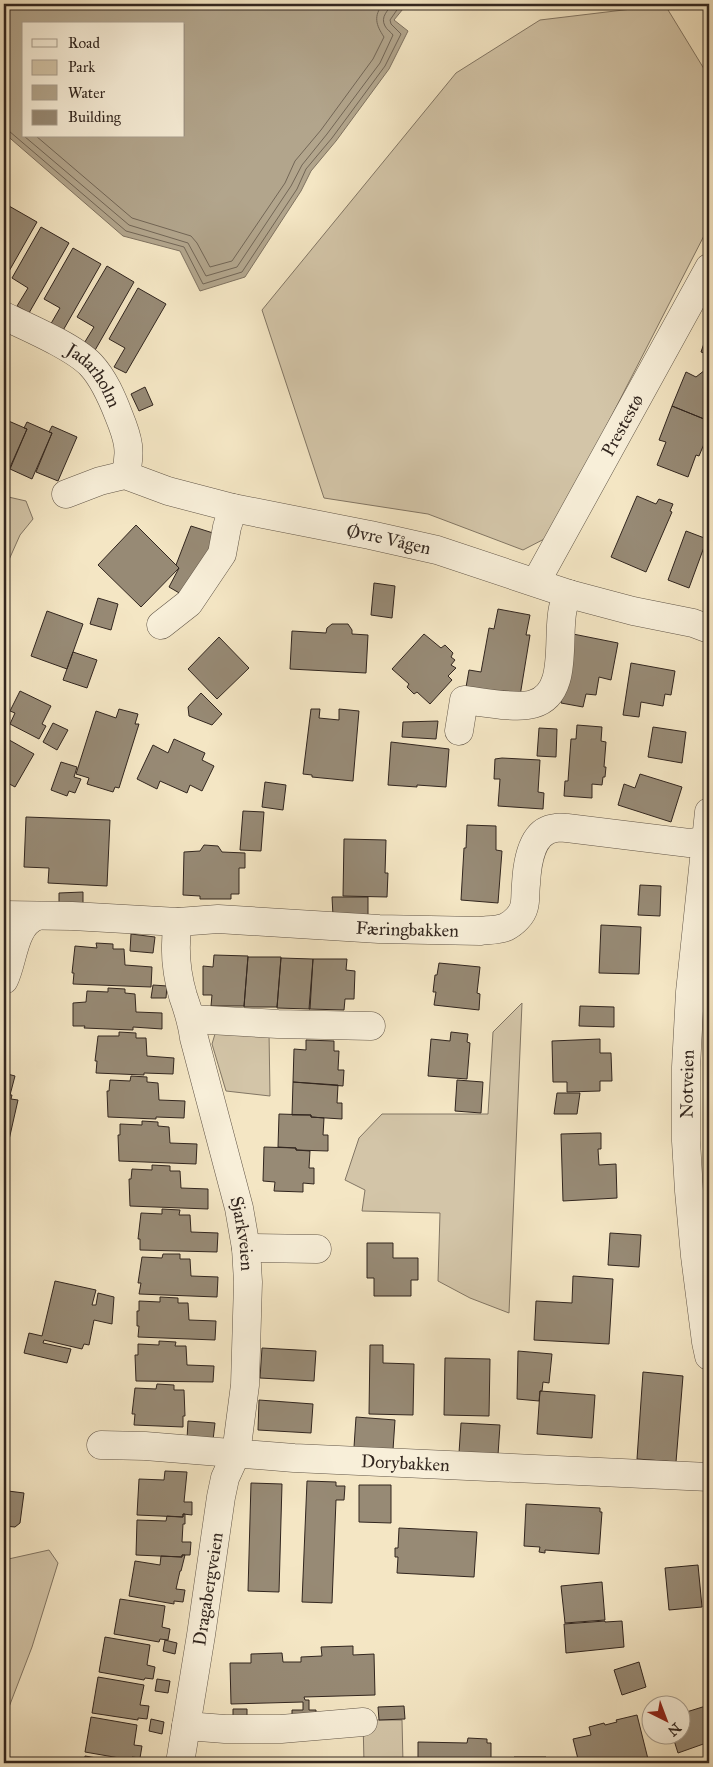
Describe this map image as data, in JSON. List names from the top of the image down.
{
  "streets": {
    "street": [
      "Jadarholm",
      "Prestestø",
      "Øvre Vågen",
      "Færingbakken",
      "Notveien",
      "Sjarkveien",
      "Dorybakken",
      "Dragabergveien"
    ]
  },
  "crossings": [
    ["Jadarholm", "Øvre Vågen"],
    ["Prestestø", "Øvre Vågen"],
    ["Færingbakken", "Notveien"],
    ["Færingbakken", "Sjarkveien"],
    ["Sjarkveien", "Dorybakken"],
    ["Sjarkveien", "Dragabergveien"],
    ["Dorybakken", "Dragabergveien"]
  ],
  "legend": [
    "Road",
    "Park",
    "Water",
    "Building"
  ],
  "north": "bottom right"
}
